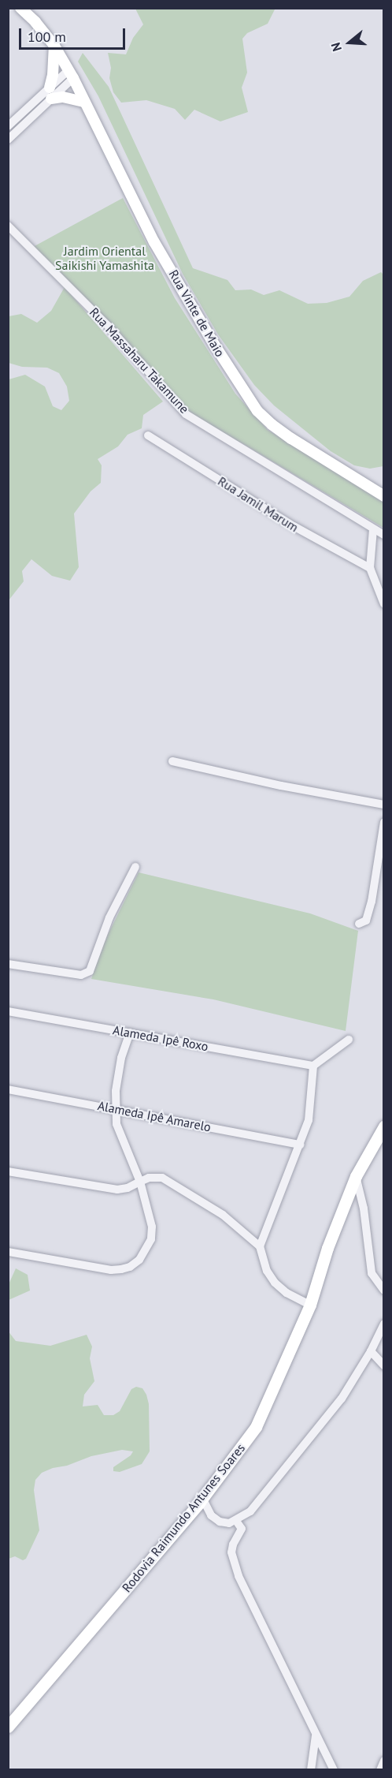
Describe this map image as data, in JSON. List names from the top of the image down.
{
  "streets": {
    "highway": ["Rodovia Raimundo Antunes Soares"],
    "main road": ["Rua Vinte de Maio"],
    "street": [
      "Rua Massaharu Takamune",
      "Rua Jamil Marum",
      "Alameda Ipê Roxo",
      "Alameda Ipê Amarelo"
    ]
  },
  "parks": ["Jardim Oriental Saikishi Yamashita"],
  "scale_bar": "100 m",
  "north": "left"
}
